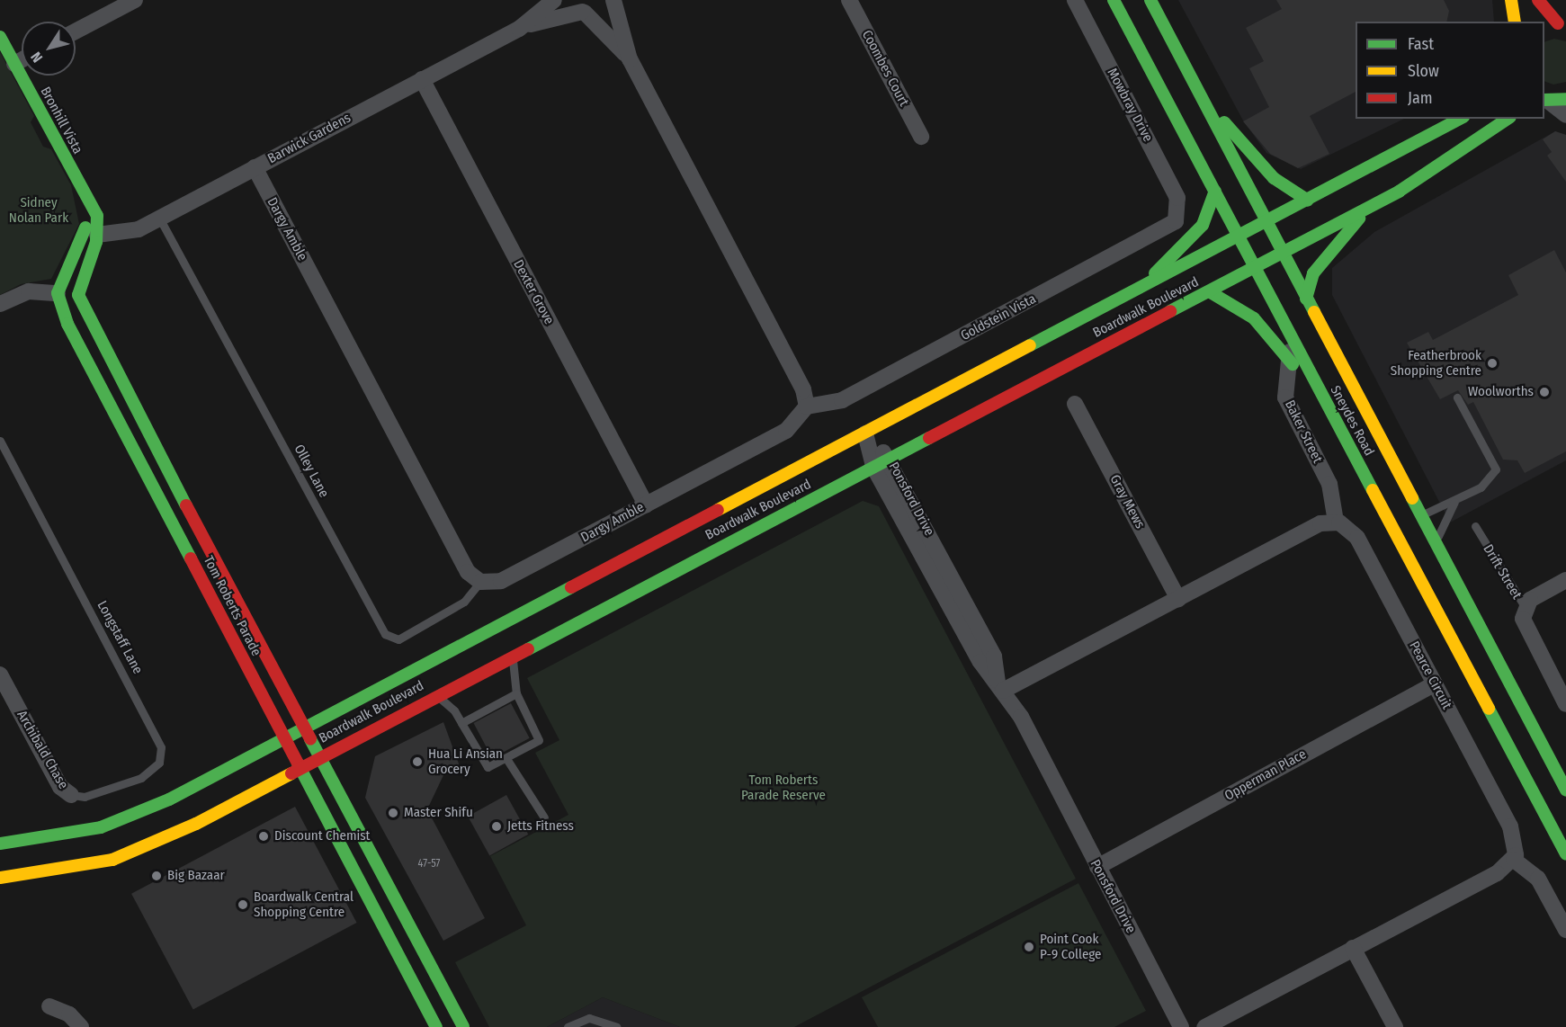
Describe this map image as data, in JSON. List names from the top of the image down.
{
  "streets": {
    "main road": [
      "Bronhill Vista",
      "Boardwalk Boulevard",
      "Sneydes Road",
      "Tom Roberts Parade"
    ],
    "street": [
      "Coombes Court",
      "Mowbray Drive",
      "Barwick Gardens",
      "Dargy Amble",
      "Dexter Grove",
      "Goldstein Vista",
      "Baker Street",
      "Ponsford Drive",
      "Gray Mews",
      "Drift Street",
      "Pearce Circuit",
      "Archibald Chase",
      "Opperman Place"
    ],
    "lane": ["Olley Lane", "Longstaff Lane"]
  },
  "crossings": [
    ["Mowbray Drive", "Goldstein Vista"],
    ["Bronhill Vista", "Barwick Gardens"],
    ["Bronhill Vista", "Tom Roberts Parade"],
    ["Barwick Gardens", "Dargy Amble"],
    ["Barwick Gardens", "Dexter Grove"],
    ["Barwick Gardens", "Olley Lane"],
    ["Dargy Amble", "Dexter Grove"],
    ["Dargy Amble", "Goldstein Vista"],
    ["Dargy Amble", "Olley Lane"],
    ["Boardwalk Boulevard", "Sneydes Road"],
    ["Boardwalk Boulevard", "Ponsford Drive"],
    ["Boardwalk Boulevard", "Tom Roberts Parade"],
    ["Sneydes Road", "Baker Street"],
    ["Baker Street", "Pearce Circuit"],
    ["Ponsford Drive", "Opperman Place"],
    ["Longstaff Lane", "Archibald Chase"],
    ["Pearce Circuit", "Opperman Place"]
  ],
  "parks": ["Sidney Nolan Park", "Tom Roberts Parade Reserve"],
  "places": [
    "Featherbrook Shopping Centre",
    "Woolworths",
    "Hua Li Ansian Grocery",
    "Master Shifu",
    "Jetts Fitness",
    "Discount Chemist",
    "Big Bazaar",
    "Boardwalk Central Shopping Centre",
    "Point Cook P-9 College"
  ],
  "house_numbers": ["47-57"],
  "legend": ["Fast", "Slow", "Jam"],
  "north": "bottom left"
}
